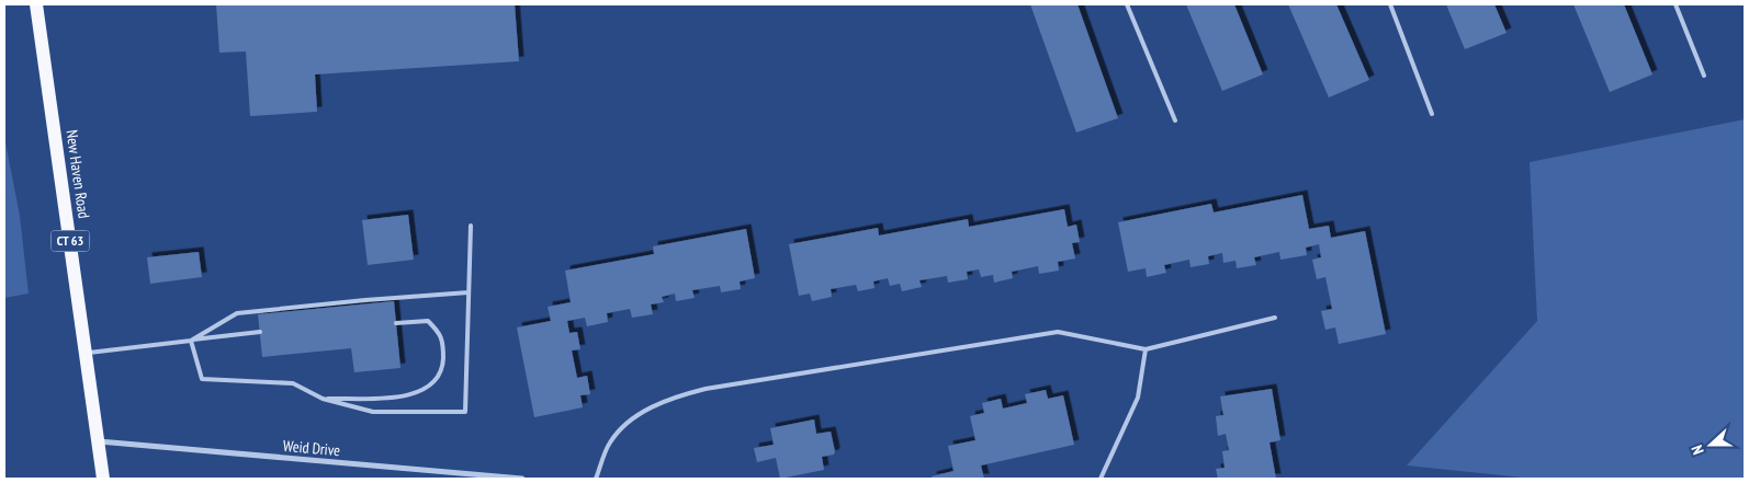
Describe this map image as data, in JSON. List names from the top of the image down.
{
  "streets": {
    "main road": ["New Haven Road", "CT 63"],
    "street": ["Weid Drive"]
  },
  "crossings": [
    ["New Haven Road", "Weid Drive"]
  ],
  "north": "left"
}
